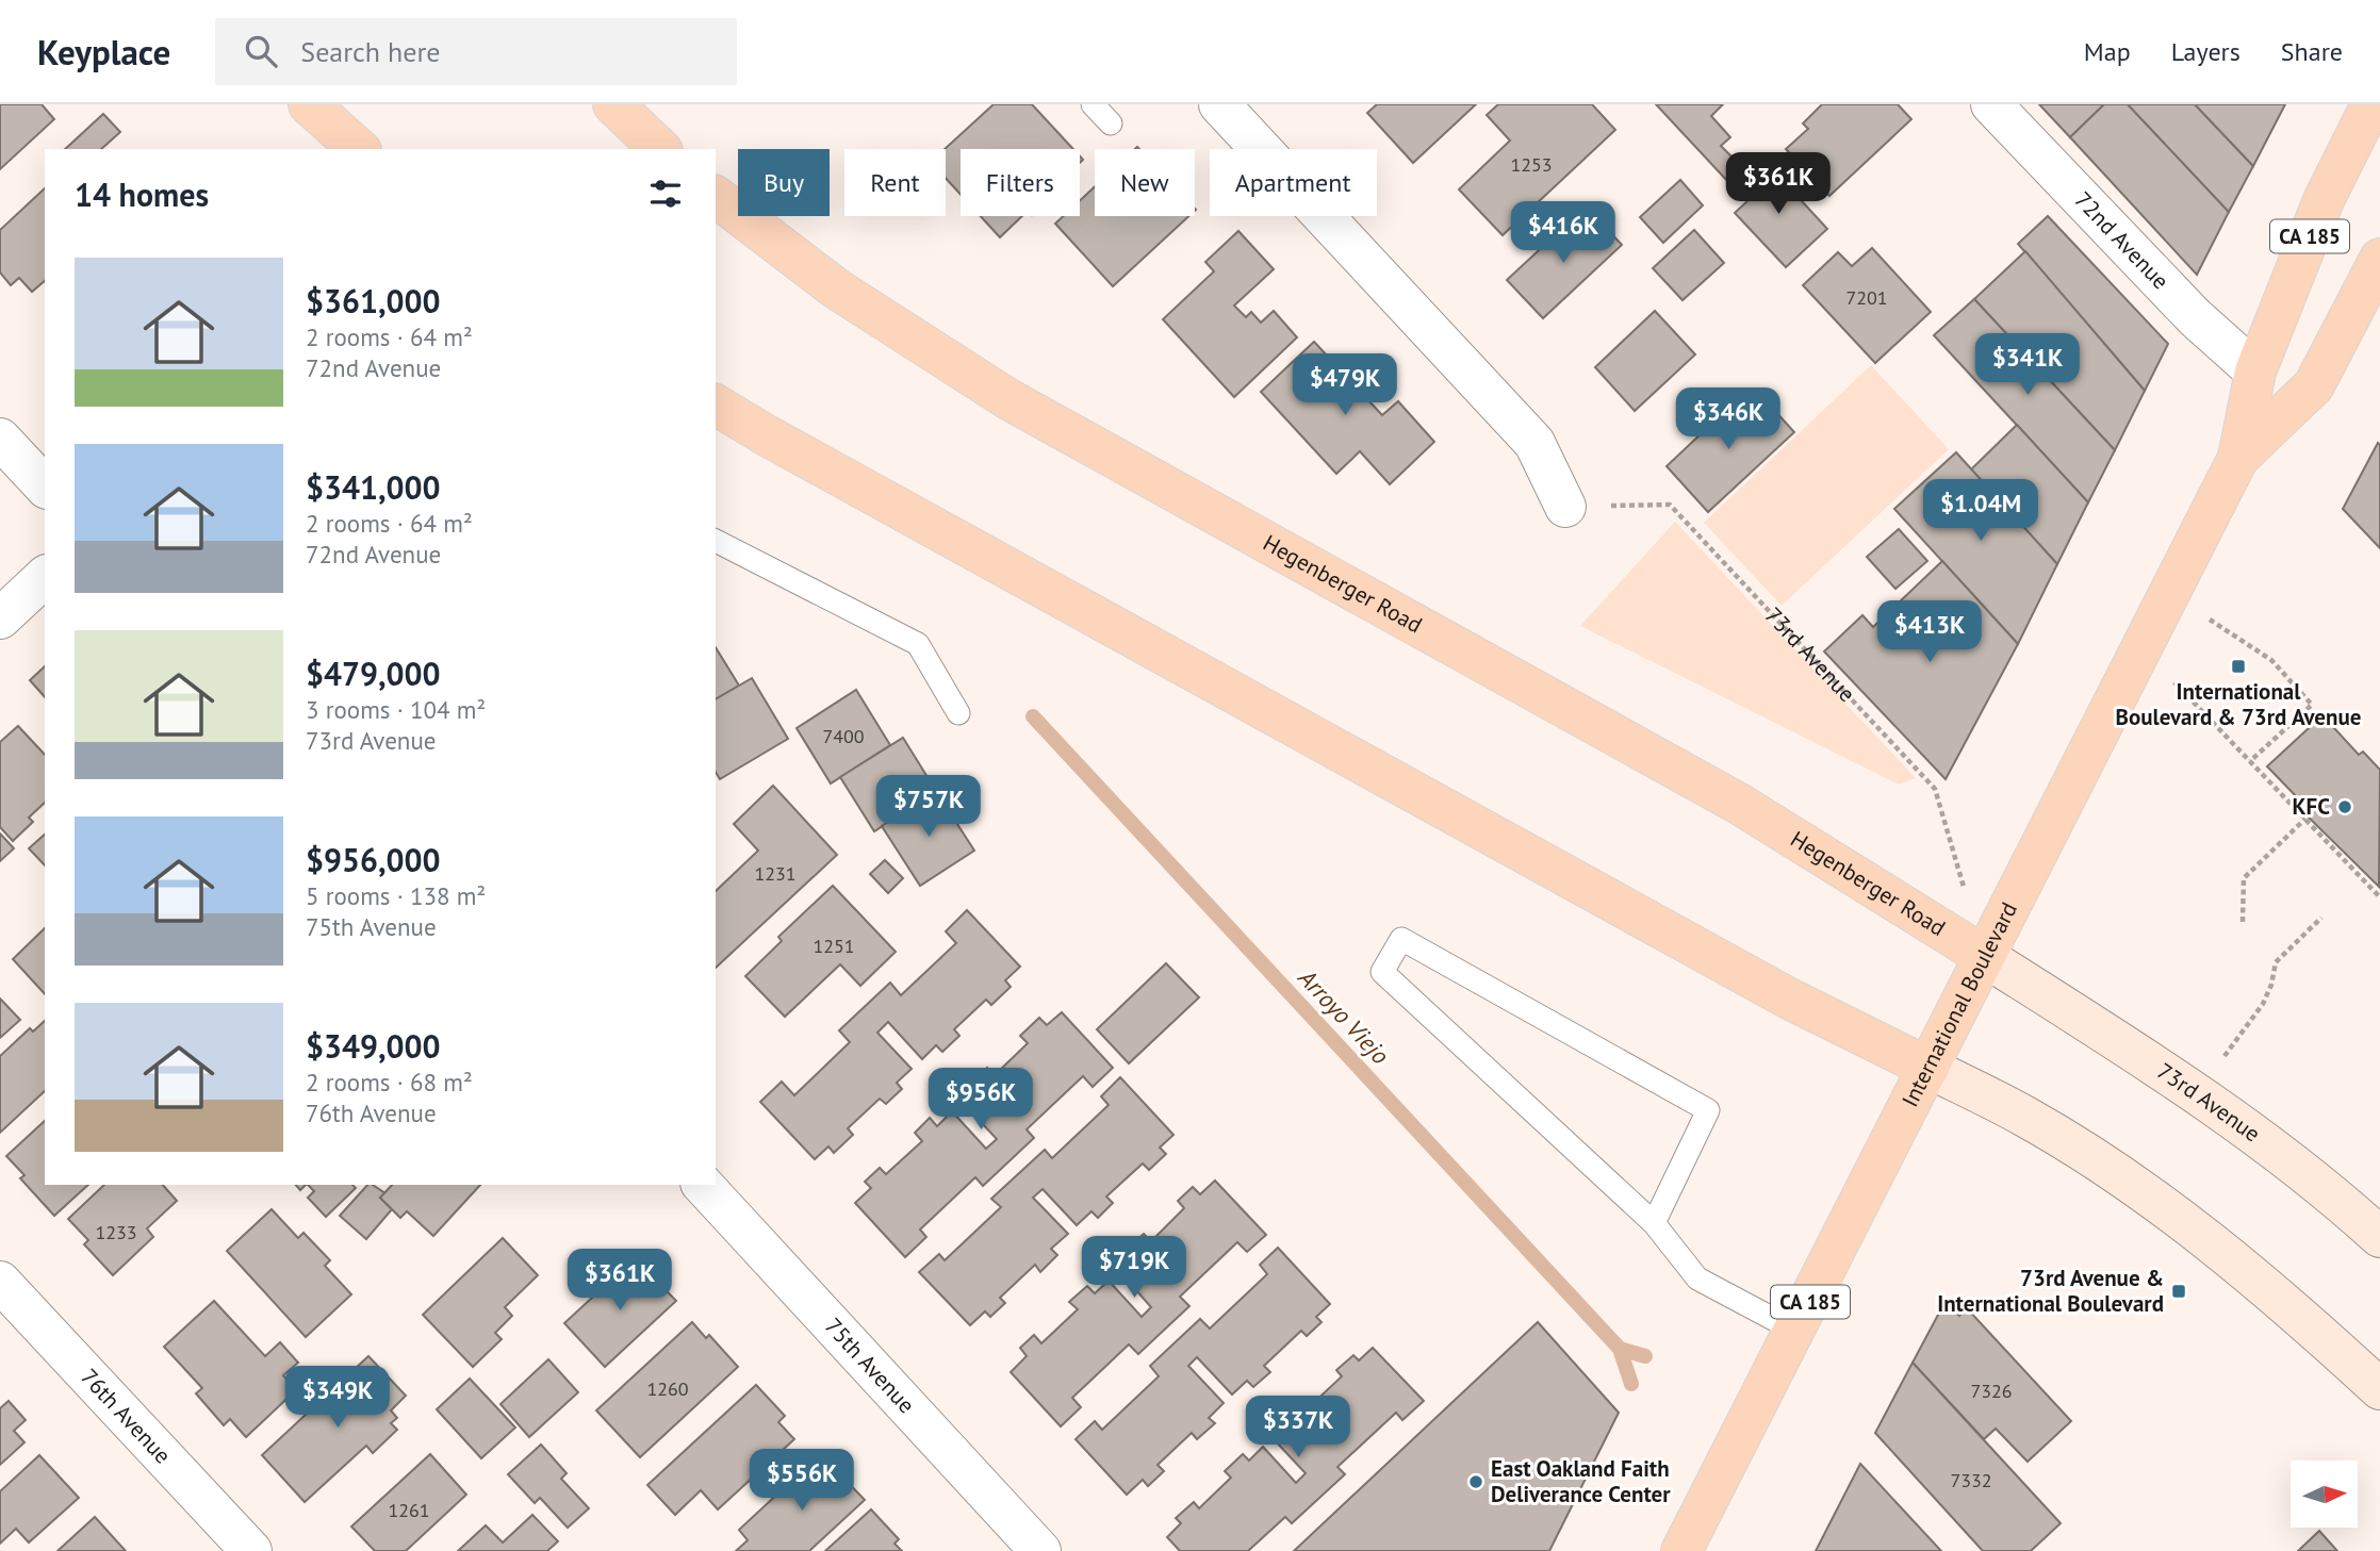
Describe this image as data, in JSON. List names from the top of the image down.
{
  "streets": {
    "main road": [
      "CA 185",
      "Hegenberger Road",
      "73rd Avenue",
      "International Boulevard"
    ],
    "street": ["72nd Avenue", "75th Avenue", "76th Avenue"]
  },
  "crossings": [
    ["72nd Avenue", "International Boulevard"],
    ["Hegenberger Road", "73rd Avenue"],
    ["Hegenberger Road", "International Boulevard"],
    ["73rd Avenue", "International Boulevard"]
  ],
  "water": ["Arroyo Viejo"],
  "places": {
    "transit": ["International Boulevard & 73rd Avenue", "73rd Avenue & International Boulevard"],
    "other": ["KFC", "East Oakland Faith Deliverance Center"]
  },
  "house_numbers": [
    "1253",
    "7201",
    "7400",
    "1231",
    "1251",
    "1233",
    "1260",
    "7326",
    "7332",
    "1261"
  ],
  "north": "right",
  "page": {
    "header": "Keyplace",
    "search": "Search here",
    "nav": ["Map", "Layers", "Share"],
    "chip": [
      "Buy",
      "Rent",
      "Filters",
      "New",
      "Apartment"
    ],
    "heading": "14 homes",
    "price": [
      "$361K",
      "$416K",
      "$341K",
      "$479K",
      "$346K",
      "$1.04M",
      "$413K",
      "$757K",
      "$956K",
      "$719K",
      "$361K",
      "$349K",
      "$337K",
      "$556K"
    ],
    "list": [
      {
        "name": "$361,000",
        "note": "2 rooms · 64 m² · 72nd Avenue"
      },
      {
        "name": "$341,000",
        "note": "2 rooms · 64 m² · 72nd Avenue"
      },
      {
        "name": "$479,000",
        "note": "3 rooms · 104 m² · 73rd Avenue"
      },
      {
        "name": "$956,000",
        "note": "5 rooms · 138 m² · 75th Avenue"
      },
      {
        "name": "$349,000",
        "note": "2 rooms · 68 m² · 76th Avenue"
      }
    ]
  }
}
